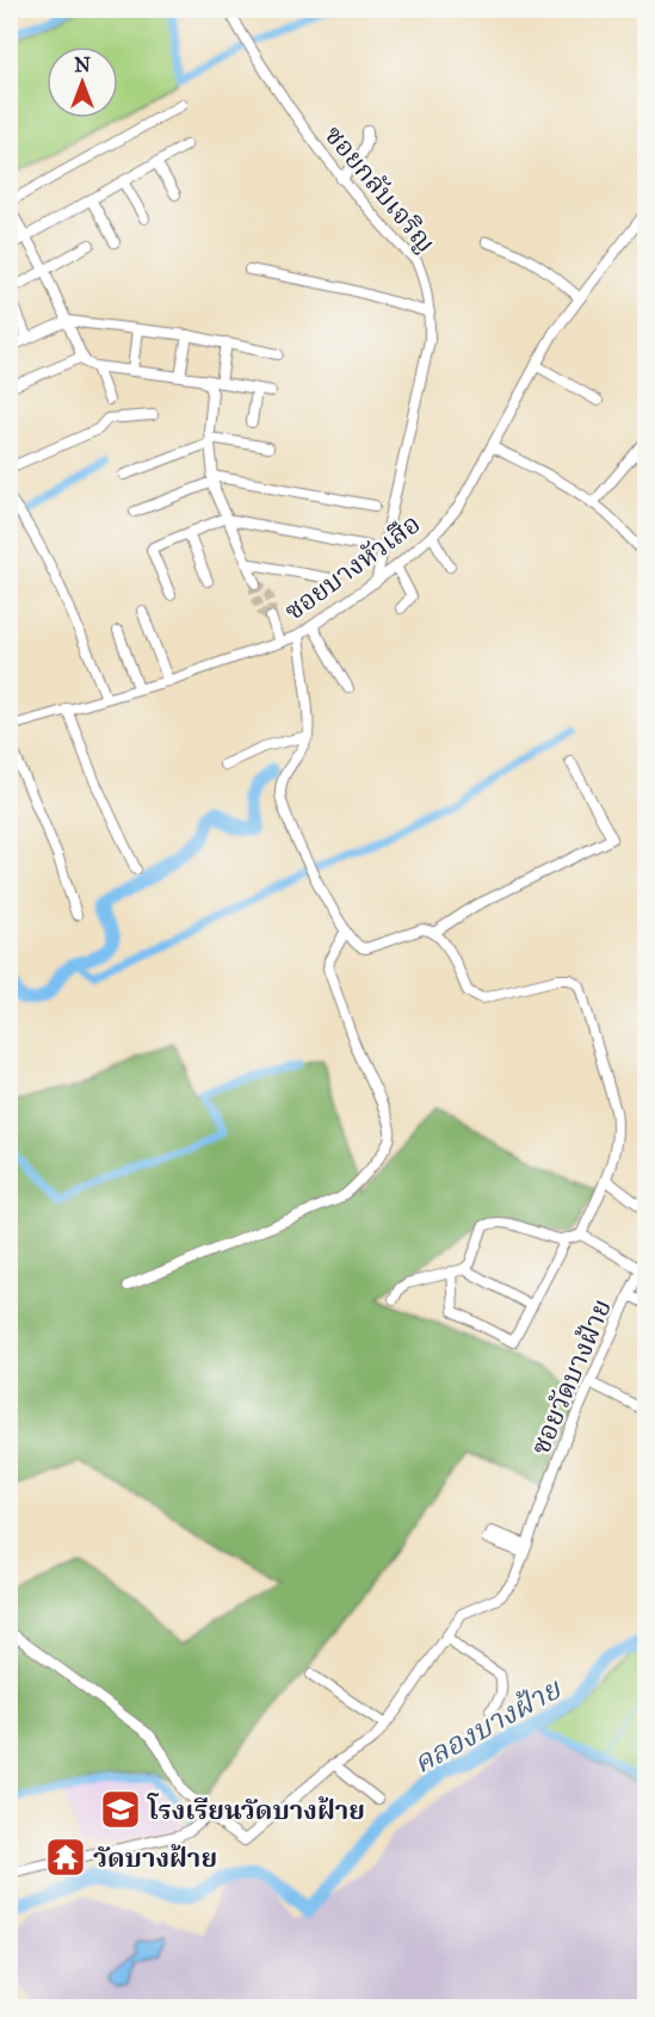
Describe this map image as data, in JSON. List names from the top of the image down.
{
  "streets": {
    "street": ["ซอยกลับเจริญ", "ซอยบางหัวเสือ", "ซอยวัดบางฝ้าย"]
  },
  "crossings": [
    ["ซอยกลับเจริญ", "ซอยบางหัวเสือ"]
  ],
  "water": ["คลองบางฝ้าย"],
  "places": {
    "school or university": ["โรงเรียนวัดบางฝ้าย"],
    "temple": ["วัดบางฝ้าย"]
  },
  "north": "top"
}
